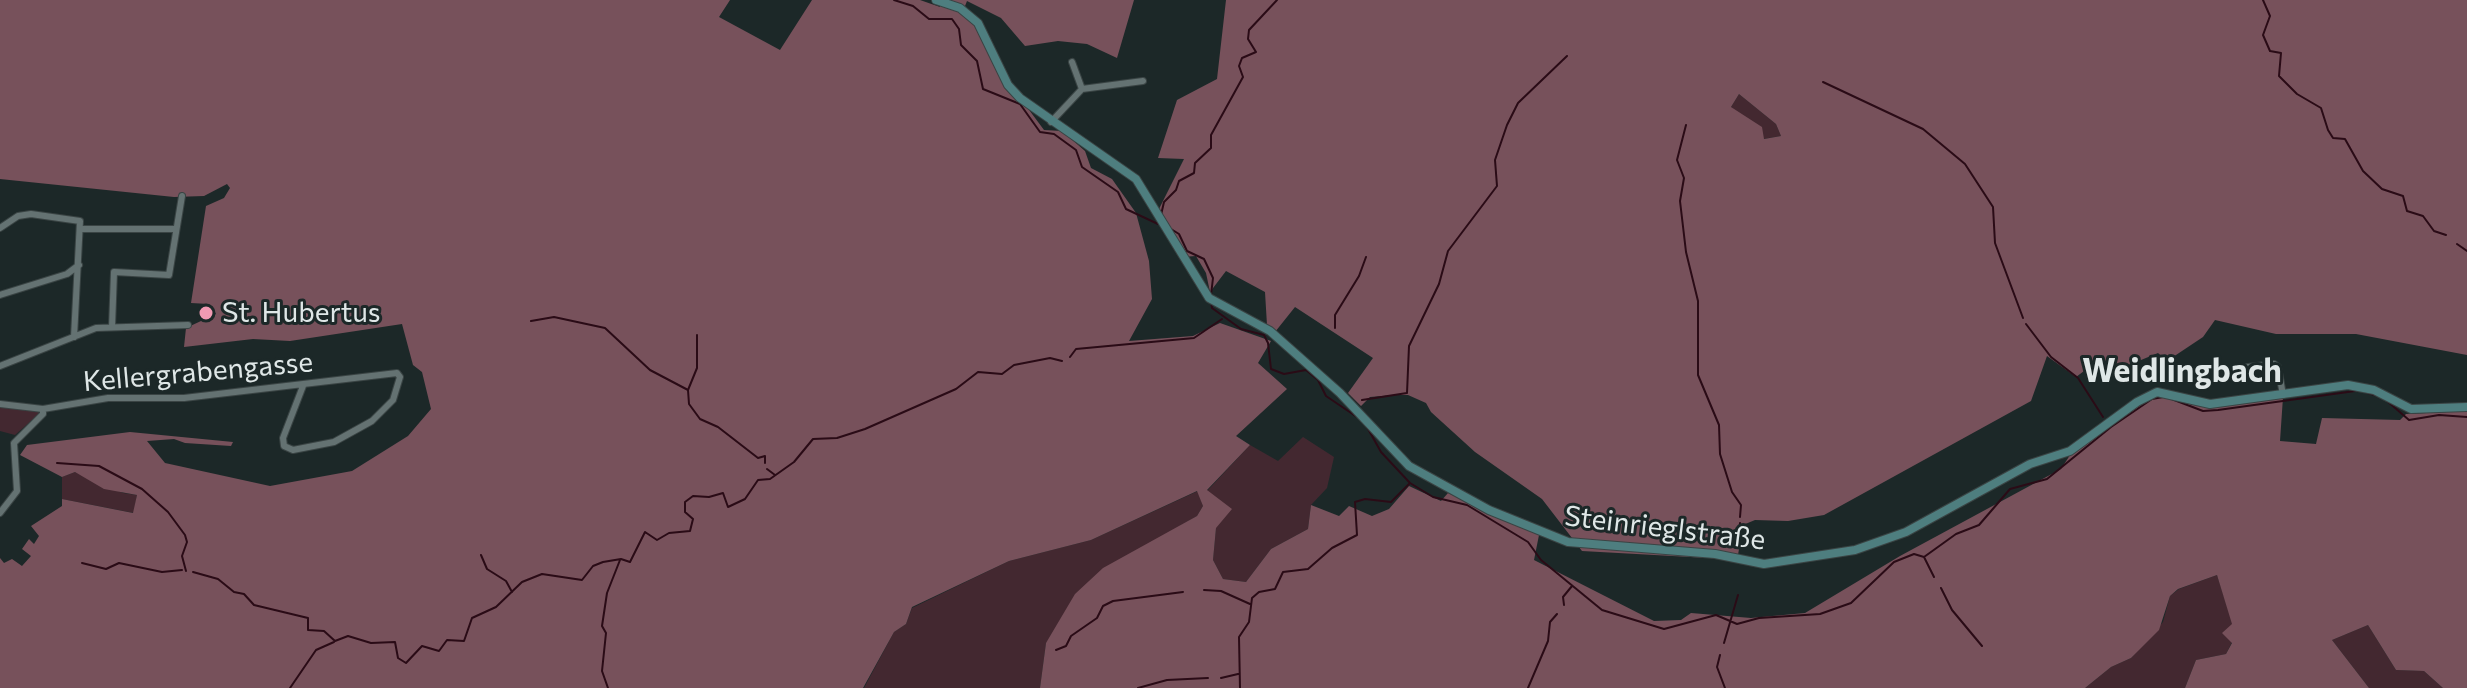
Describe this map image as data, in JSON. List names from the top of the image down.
{
  "streets": {
    "main road": ["Steinrieglstraße"],
    "street": ["Kellergrabengasse"]
  },
  "districts": ["Weidlingbach"],
  "places": ["St. Hubertus"]
}
